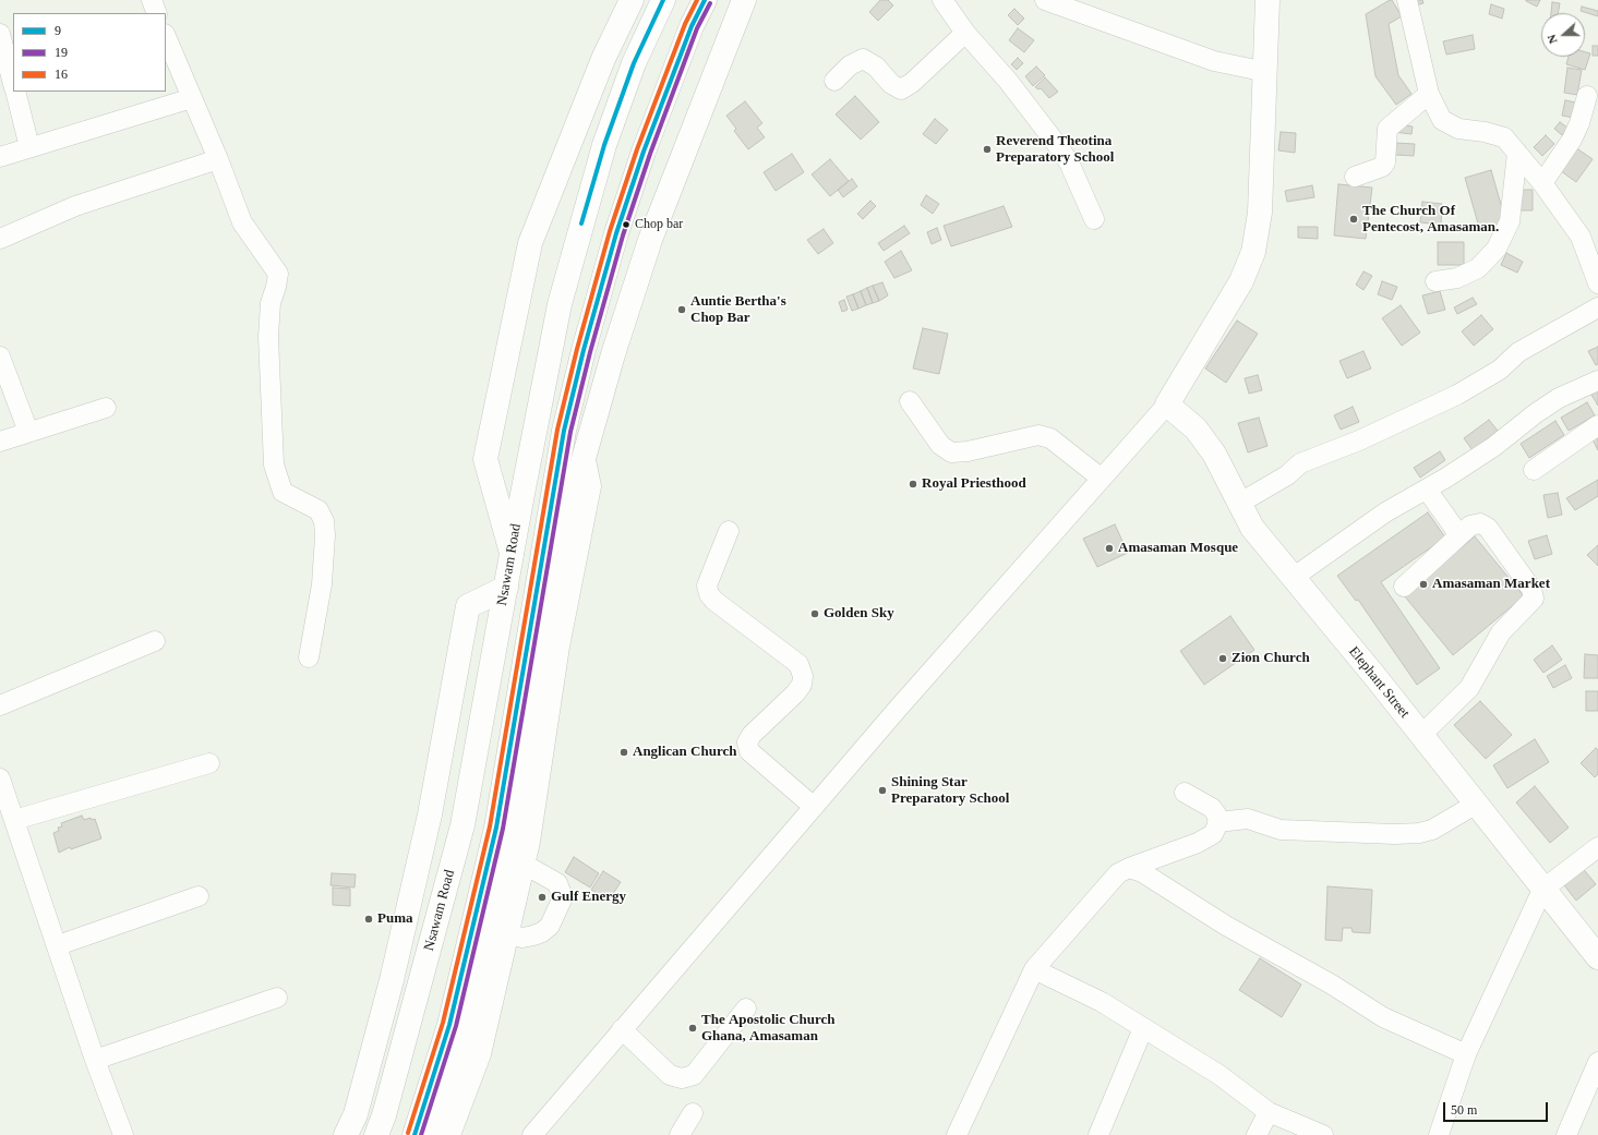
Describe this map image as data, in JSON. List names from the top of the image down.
{
  "streets": {
    "main road": ["Nsawam Road", "Elephant Street"]
  },
  "places": [
    "Reverend Theotina Preparatory School",
    "The Church Of Pentecost, Amasaman.",
    "Chop bar",
    "Auntie Bertha's Chop Bar",
    "Royal Priesthood",
    "Amasaman Mosque",
    "Amasaman Market",
    "Golden Sky",
    "Zion Church",
    "Anglican Church",
    "Shining Star Preparatory School",
    "Gulf Energy",
    "Puma",
    "The Apostolic Church Ghana, Amasaman"
  ],
  "lines": ["transit line 9", "transit line 16", "transit line 19"],
  "legend": ["9", "19", "16"],
  "scale_bar": "50 m",
  "north": "left"
}
